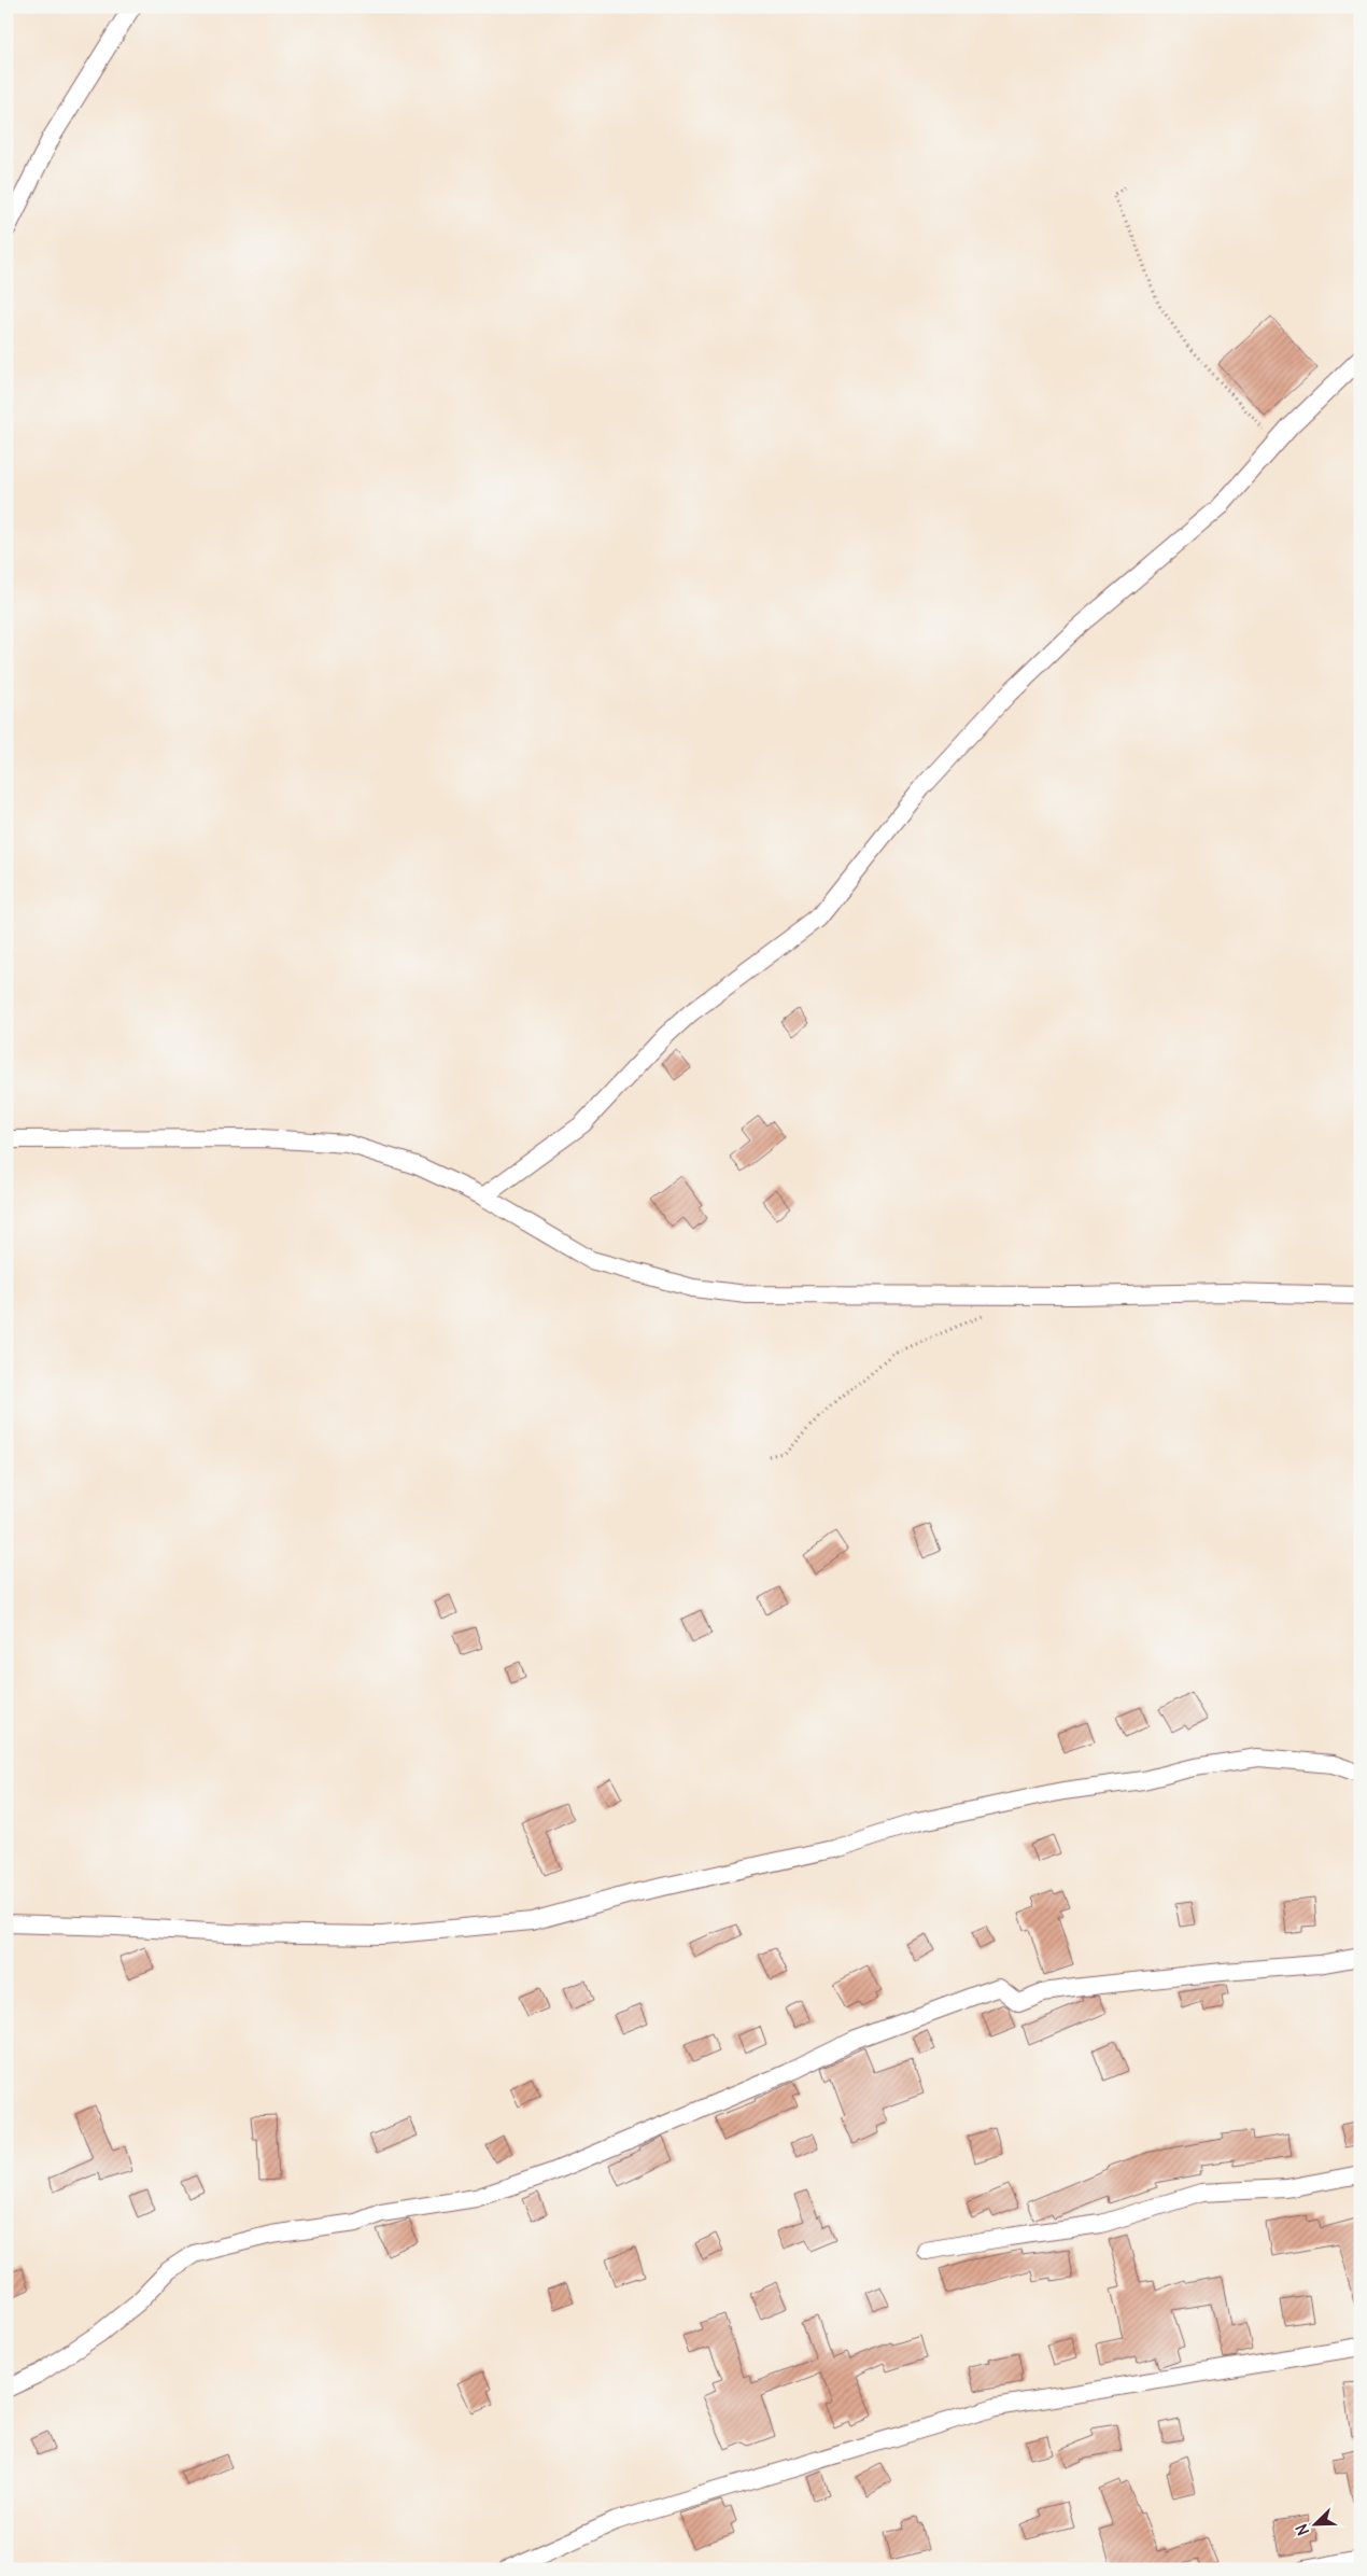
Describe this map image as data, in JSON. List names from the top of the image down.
{
  "north": "bottom left"
}
